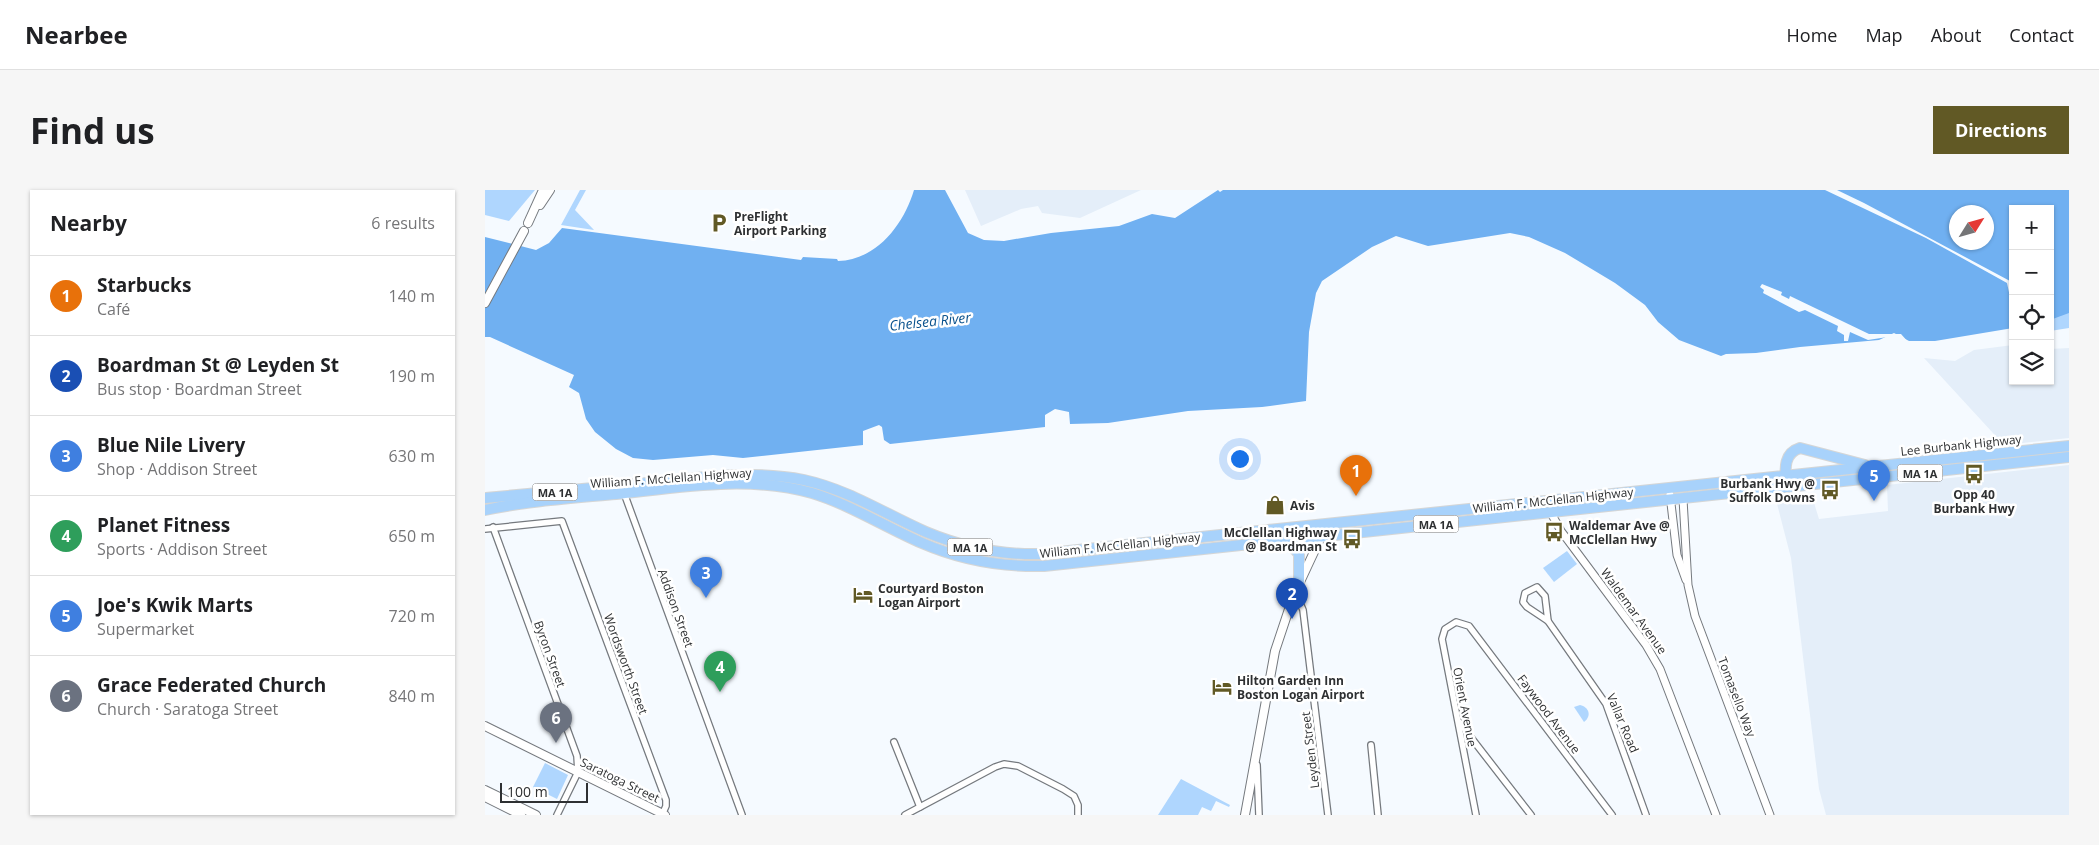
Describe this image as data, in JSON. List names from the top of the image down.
{
  "streets": {
    "highway": ["Lee Burbank Highway", "MA 1A", "William F. McClellan Highway"],
    "main road": ["Saratoga Street"],
    "street": [
      "Addison Street",
      "Waldemar Avenue",
      "Byron Street",
      "Wordsworth Street",
      "Tomasello Way",
      "Orient Avenue",
      "Faywood Avenue",
      "Vallar Road",
      "Leyden Street"
    ]
  },
  "crossings": [
    ["Lee Burbank Highway", "William F. McClellan Highway"],
    ["William F. McClellan Highway", "Addison Street"],
    ["William F. McClellan Highway", "Waldemar Avenue"],
    ["William F. McClellan Highway", "Tomasello Way"],
    ["Byron Street", "Wordsworth Street"],
    ["Byron Street", "Saratoga Street"],
    ["Wordsworth Street", "Saratoga Street"],
    ["Orient Avenue", "Faywood Avenue"]
  ],
  "water": ["Chelsea River"],
  "places": {
    "parking": ["PreFlight Airport Parking"],
    "bus stop": [
      "Opp 40 Burbank Hwy",
      "Burbank Hwy @ Suffolk Downs",
      "Waldemar Ave @ McClellan Hwy",
      "McClellan Highway @ Boardman St"
    ],
    "shop": ["Avis"],
    "hotel": ["Courtyard Boston Logan Airport", "Hilton Garden Inn Boston Logan Airport"]
  },
  "scale_bar": "100 m",
  "north": "top right",
  "page": {
    "header": "Nearbee",
    "nav": [
      "Home",
      "Map",
      "About",
      "Contact"
    ],
    "buttons": "Directions",
    "title": "Find us",
    "heading": ["Nearby", "6 results"],
    "map_buttons": ["+", "−"],
    "list": [
      {
        "mark": "1",
        "name": "Starbucks",
        "note": "Café",
        "value": "140 m"
      },
      {
        "mark": "2",
        "name": "Boardman St @ Leyden St",
        "note": "Bus stop · Boardman Street",
        "value": "190 m"
      },
      {
        "mark": "3",
        "name": "Blue Nile Livery",
        "note": "Shop · Addison Street",
        "value": "630 m"
      },
      {
        "mark": "4",
        "name": "Planet Fitness",
        "note": "Sports · Addison Street",
        "value": "650 m"
      },
      {
        "mark": "5",
        "name": "Joe's Kwik Marts",
        "note": "Supermarket",
        "value": "720 m"
      },
      {
        "mark": "6",
        "name": "Grace Federated Church",
        "note": "Church · Saratoga Street",
        "value": "840 m"
      }
    ],
    "pins": [
      "1",
      "5",
      "3",
      "2",
      "4",
      "6"
    ],
    "scale": "100 m"
  }
}
